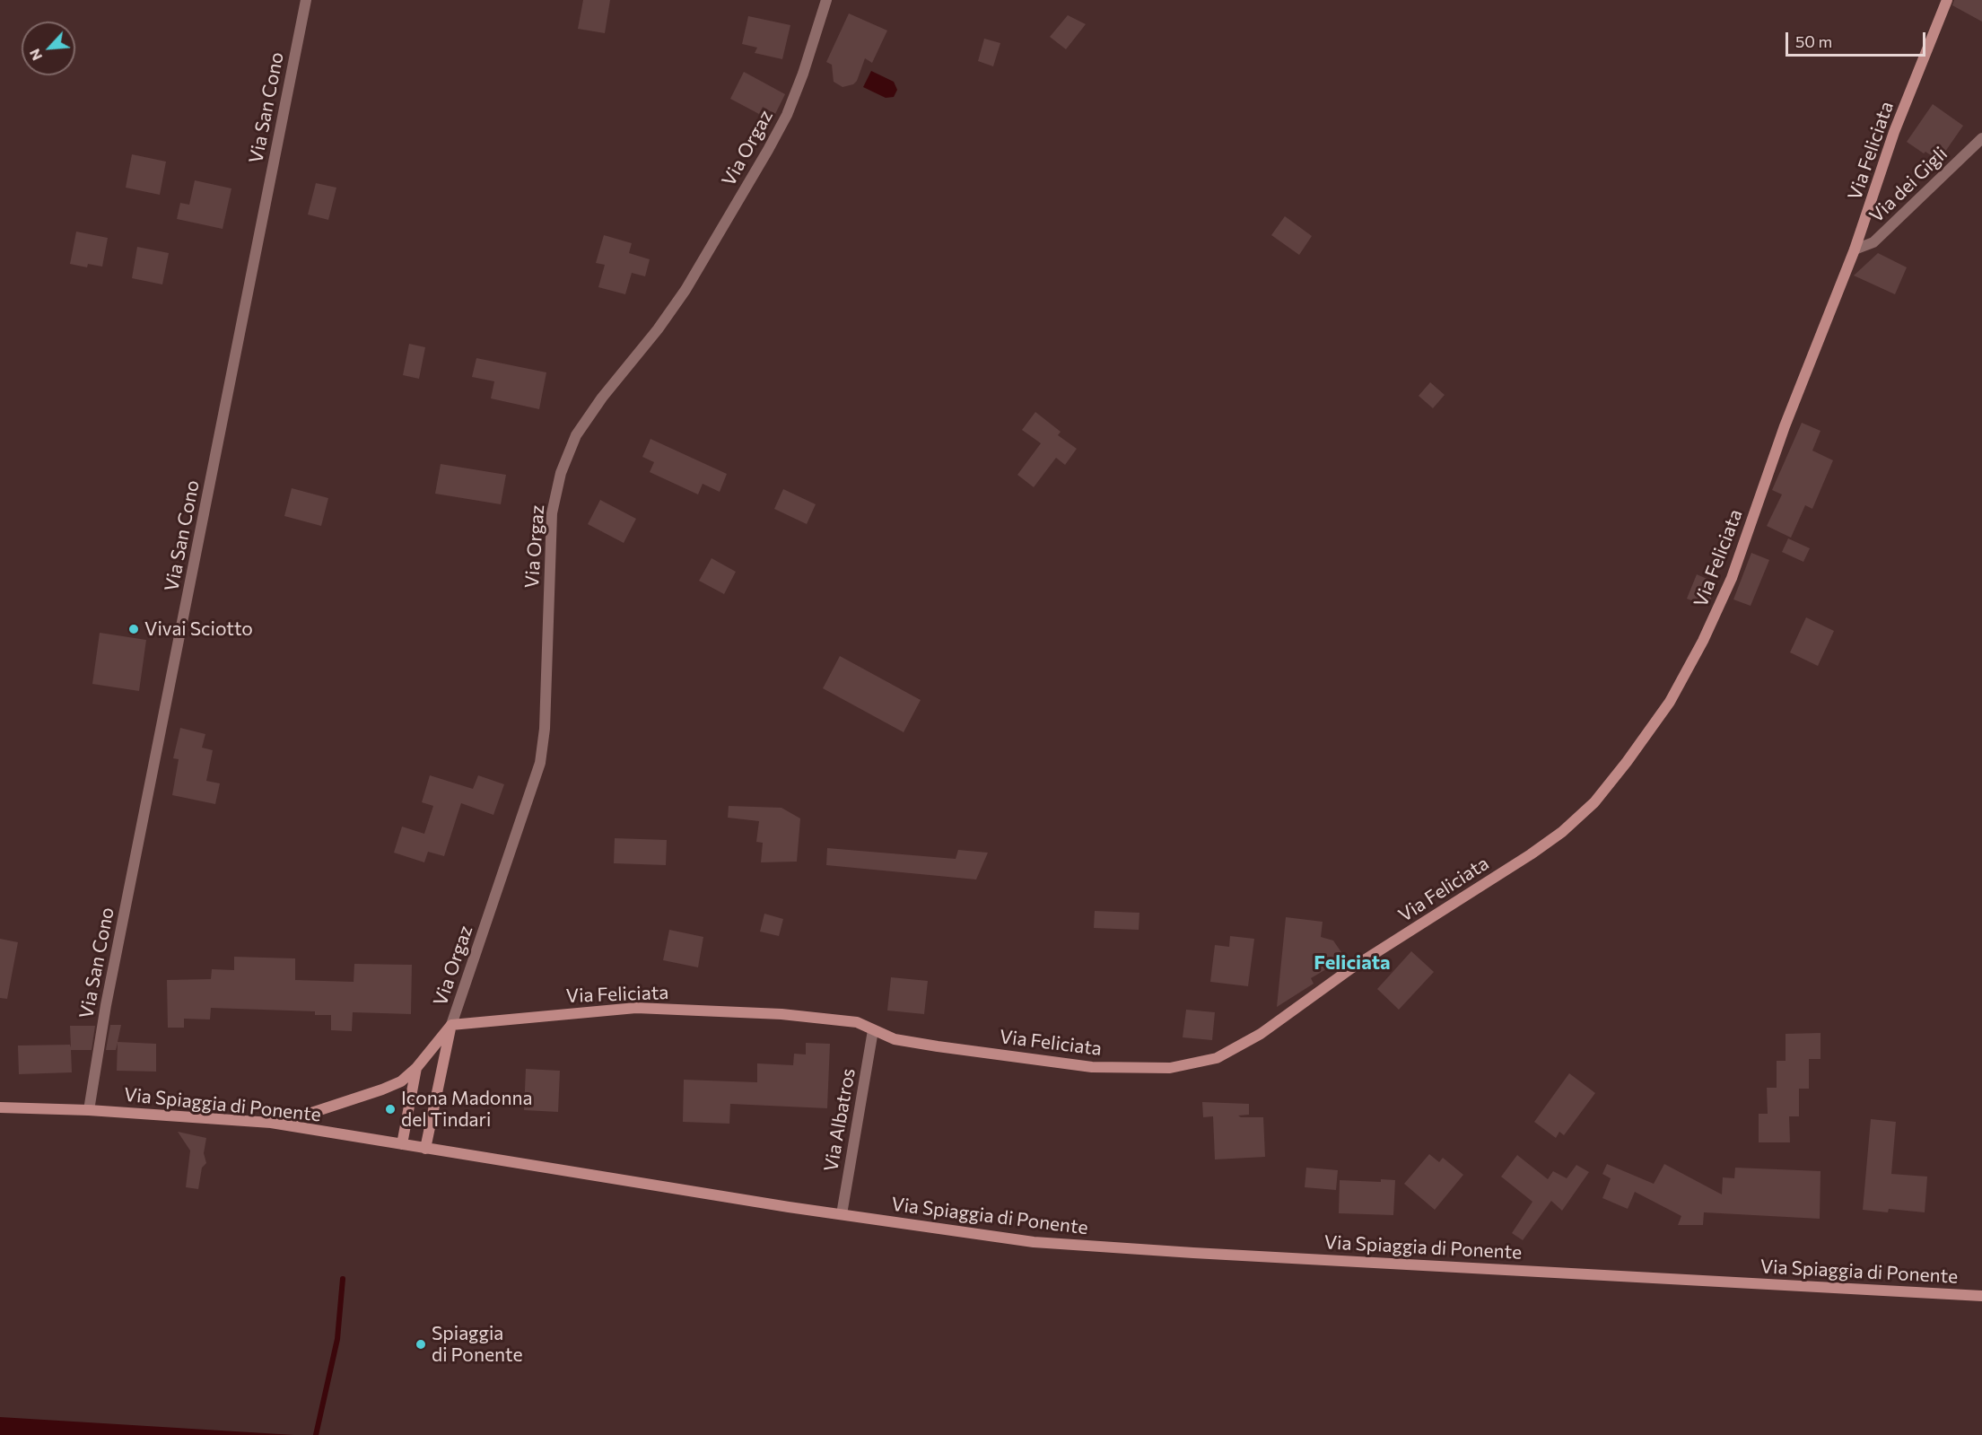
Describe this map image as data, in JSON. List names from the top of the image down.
{
  "streets": {
    "street": [
      "Via San Cono",
      "Via Orgaz",
      "Via Feliciata",
      "Via dei Gigli",
      "Via Spiaggia di Ponente",
      "Via Albatros"
    ]
  },
  "crossings": [
    ["Via San Cono", "Via Spiaggia di Ponente"],
    ["Via Orgaz", "Via Feliciata"],
    ["Via Feliciata", "Via dei Gigli"],
    ["Via Feliciata", "Via Albatros"],
    ["Via Spiaggia di Ponente", "Via Albatros"]
  ],
  "districts": ["Feliciata"],
  "places": ["Vivai Sciotto", "Icona Madonna del Tindari", "Spiaggia di Ponente"],
  "scale_bar": "50 m",
  "north": "bottom left"
}
